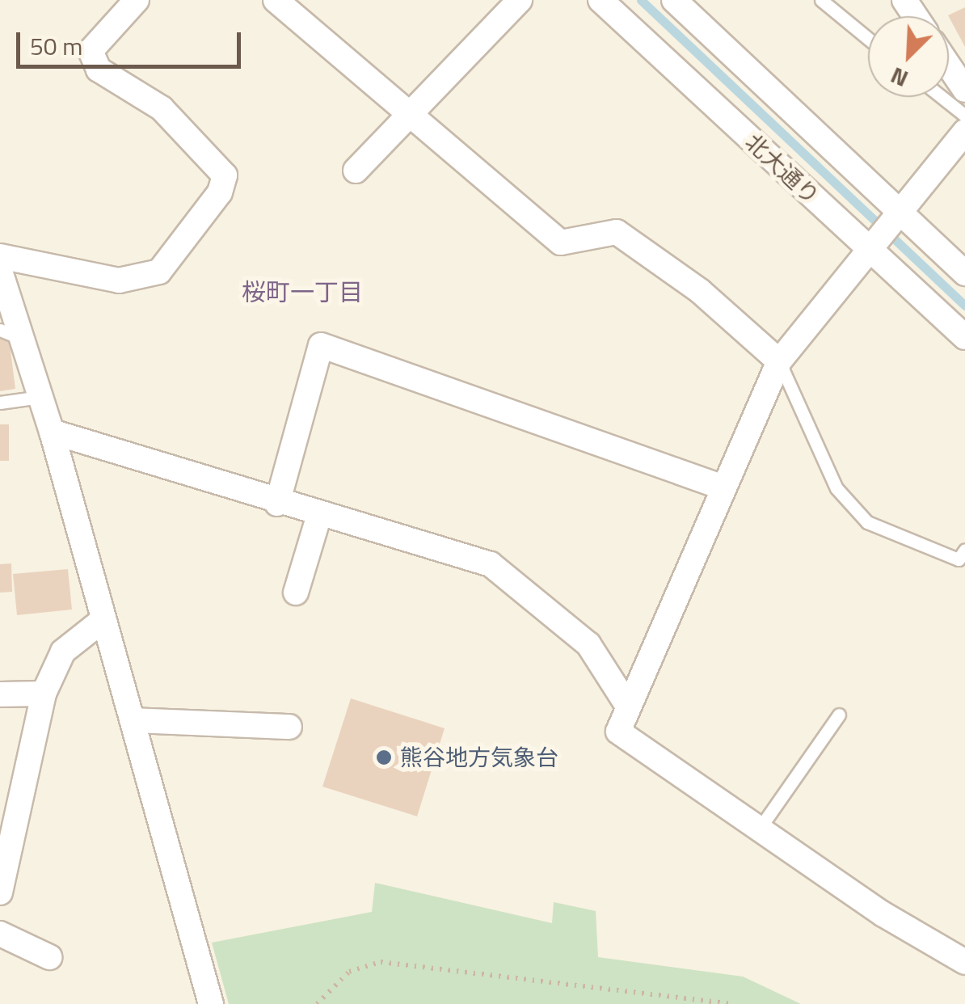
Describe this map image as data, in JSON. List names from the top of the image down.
{
  "streets": {
    "street": ["北大通り"]
  },
  "districts": ["桜町一丁目"],
  "places": ["熊谷地方気象台"],
  "scale_bar": "50 m",
  "north": "bottom left"
}
